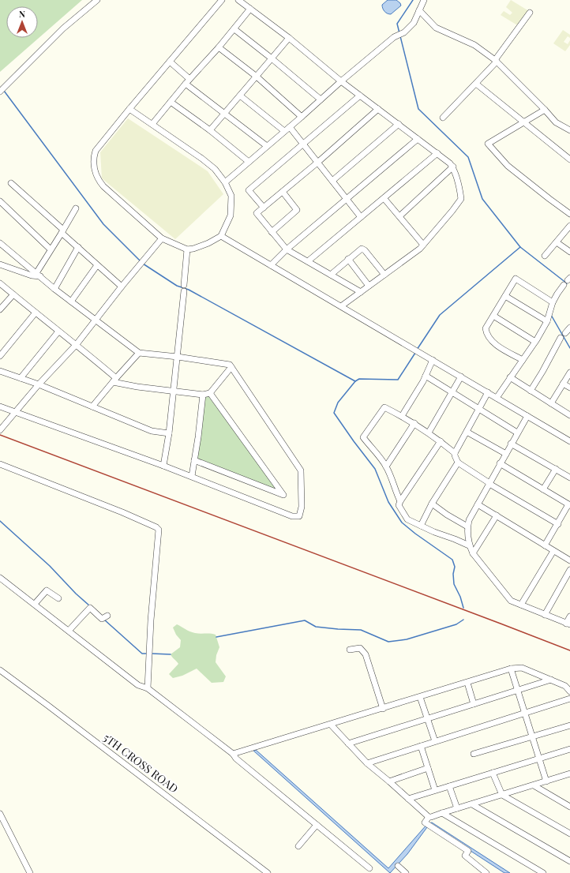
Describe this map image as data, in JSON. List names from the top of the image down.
{
  "streets": {
    "street": ["5TH CROSS ROAD"]
  },
  "north": "top"
}
